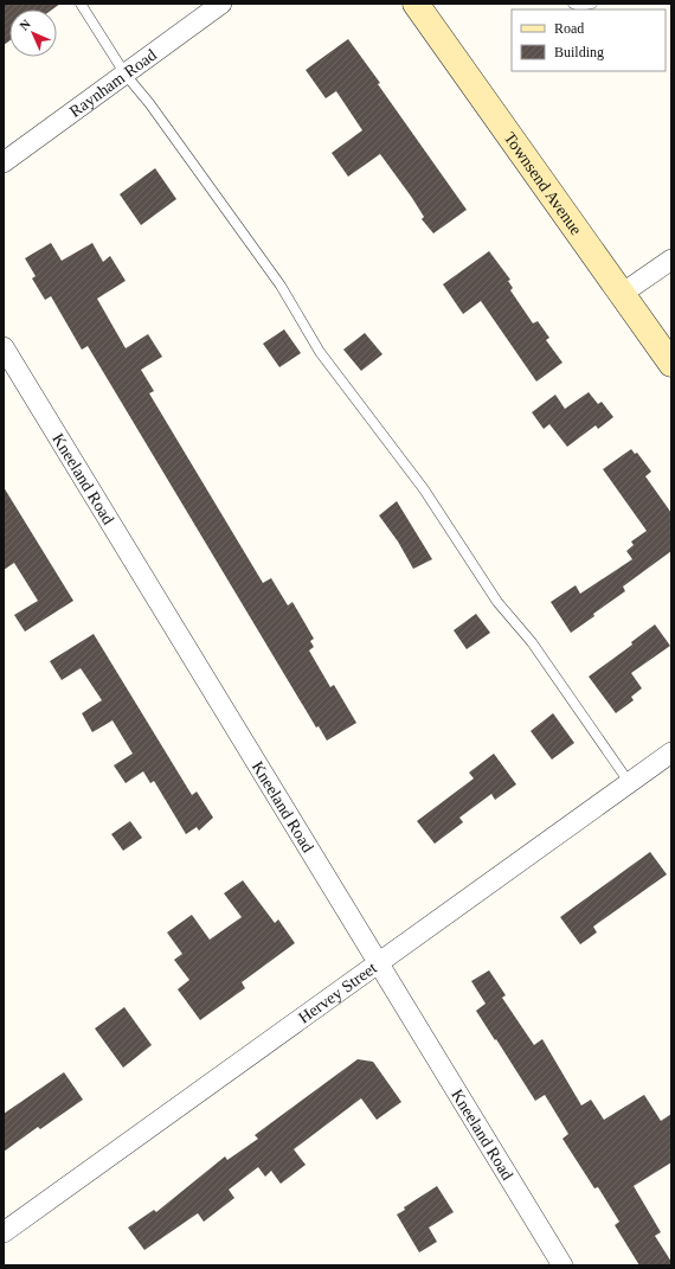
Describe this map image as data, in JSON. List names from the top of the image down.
{
  "streets": {
    "main road": ["Townsend Avenue"],
    "street": ["Raynham Road", "Kneeland Road", "Hervey Street"]
  },
  "crossings": [
    ["Kneeland Road", "Hervey Street"]
  ],
  "legend": ["Road", "Building"],
  "north": "top left"
}
